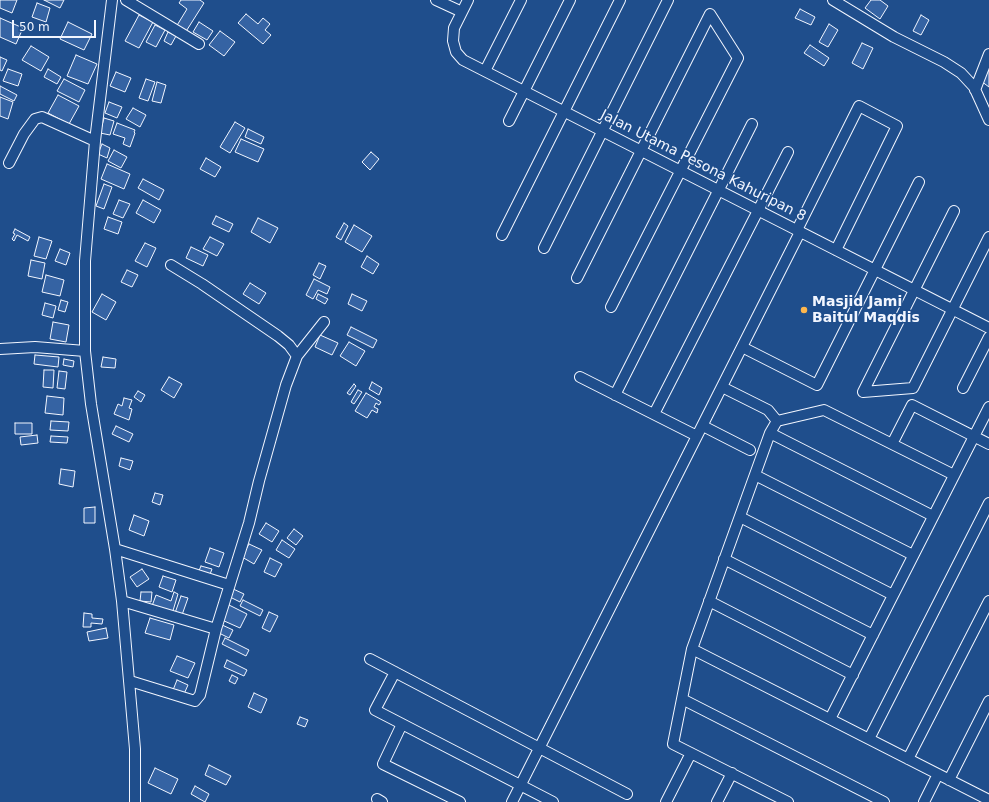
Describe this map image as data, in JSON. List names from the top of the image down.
{
  "streets": {
    "street": ["Jalan Utama Pesona Kahuripan 8"]
  },
  "places": ["Masjid Jami Baitul Maqdis"],
  "scale_bar": "50 m"
}
